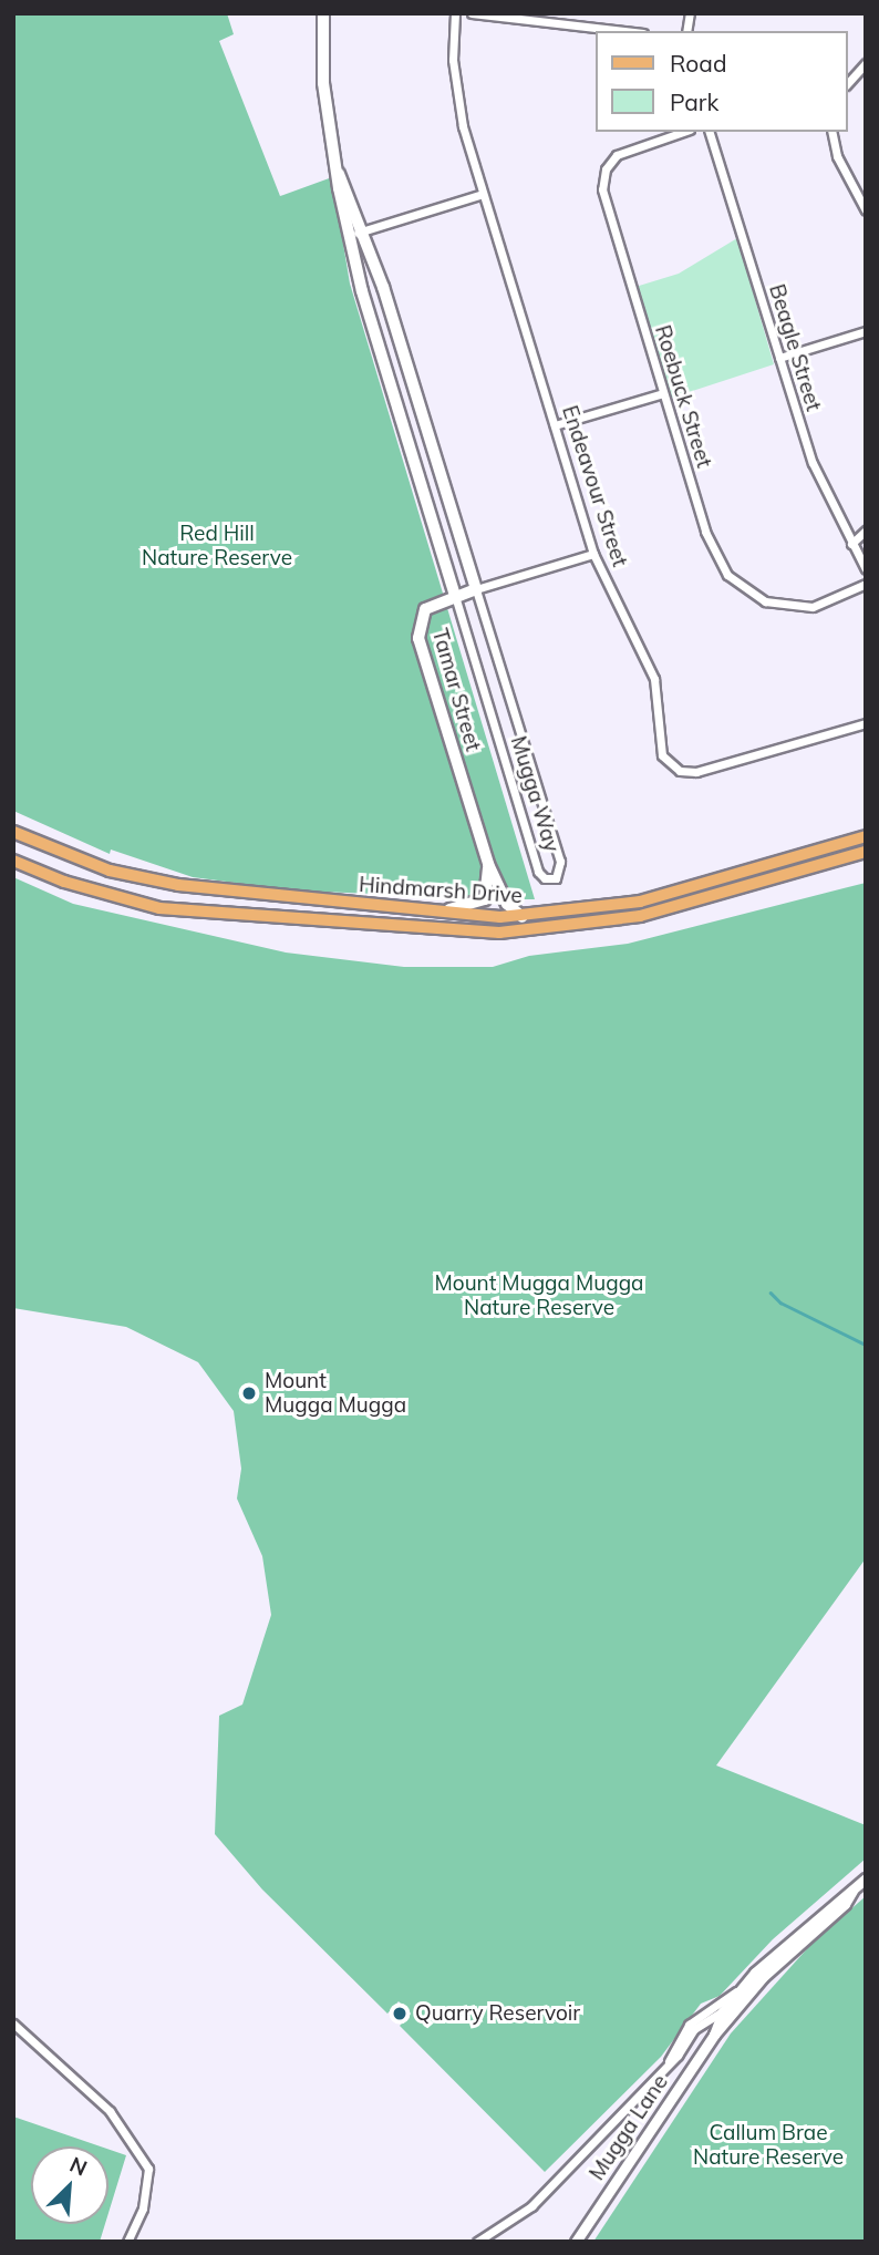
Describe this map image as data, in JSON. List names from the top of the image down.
{
  "streets": {
    "main road": ["Tamar Street", "Mugga Way", "Hindmarsh Drive"],
    "street": [
      "Beagle Street",
      "Roebuck Street",
      "Endeavour Street",
      "Mugga Lane"
    ]
  },
  "crossings": [
    ["Endeavour Street", "Tamar Street"],
    ["Tamar Street", "Mugga Way"],
    ["Tamar Street", "Hindmarsh Drive"]
  ],
  "parks": ["Red Hill Nature Reserve", "Mount Mugga Mugga Nature Reserve", "Callum Brae Nature Reserve"],
  "places": ["Mount Mugga Mugga", "Quarry Reservoir"],
  "legend": ["Road", "Park"],
  "north": "top right"
}
